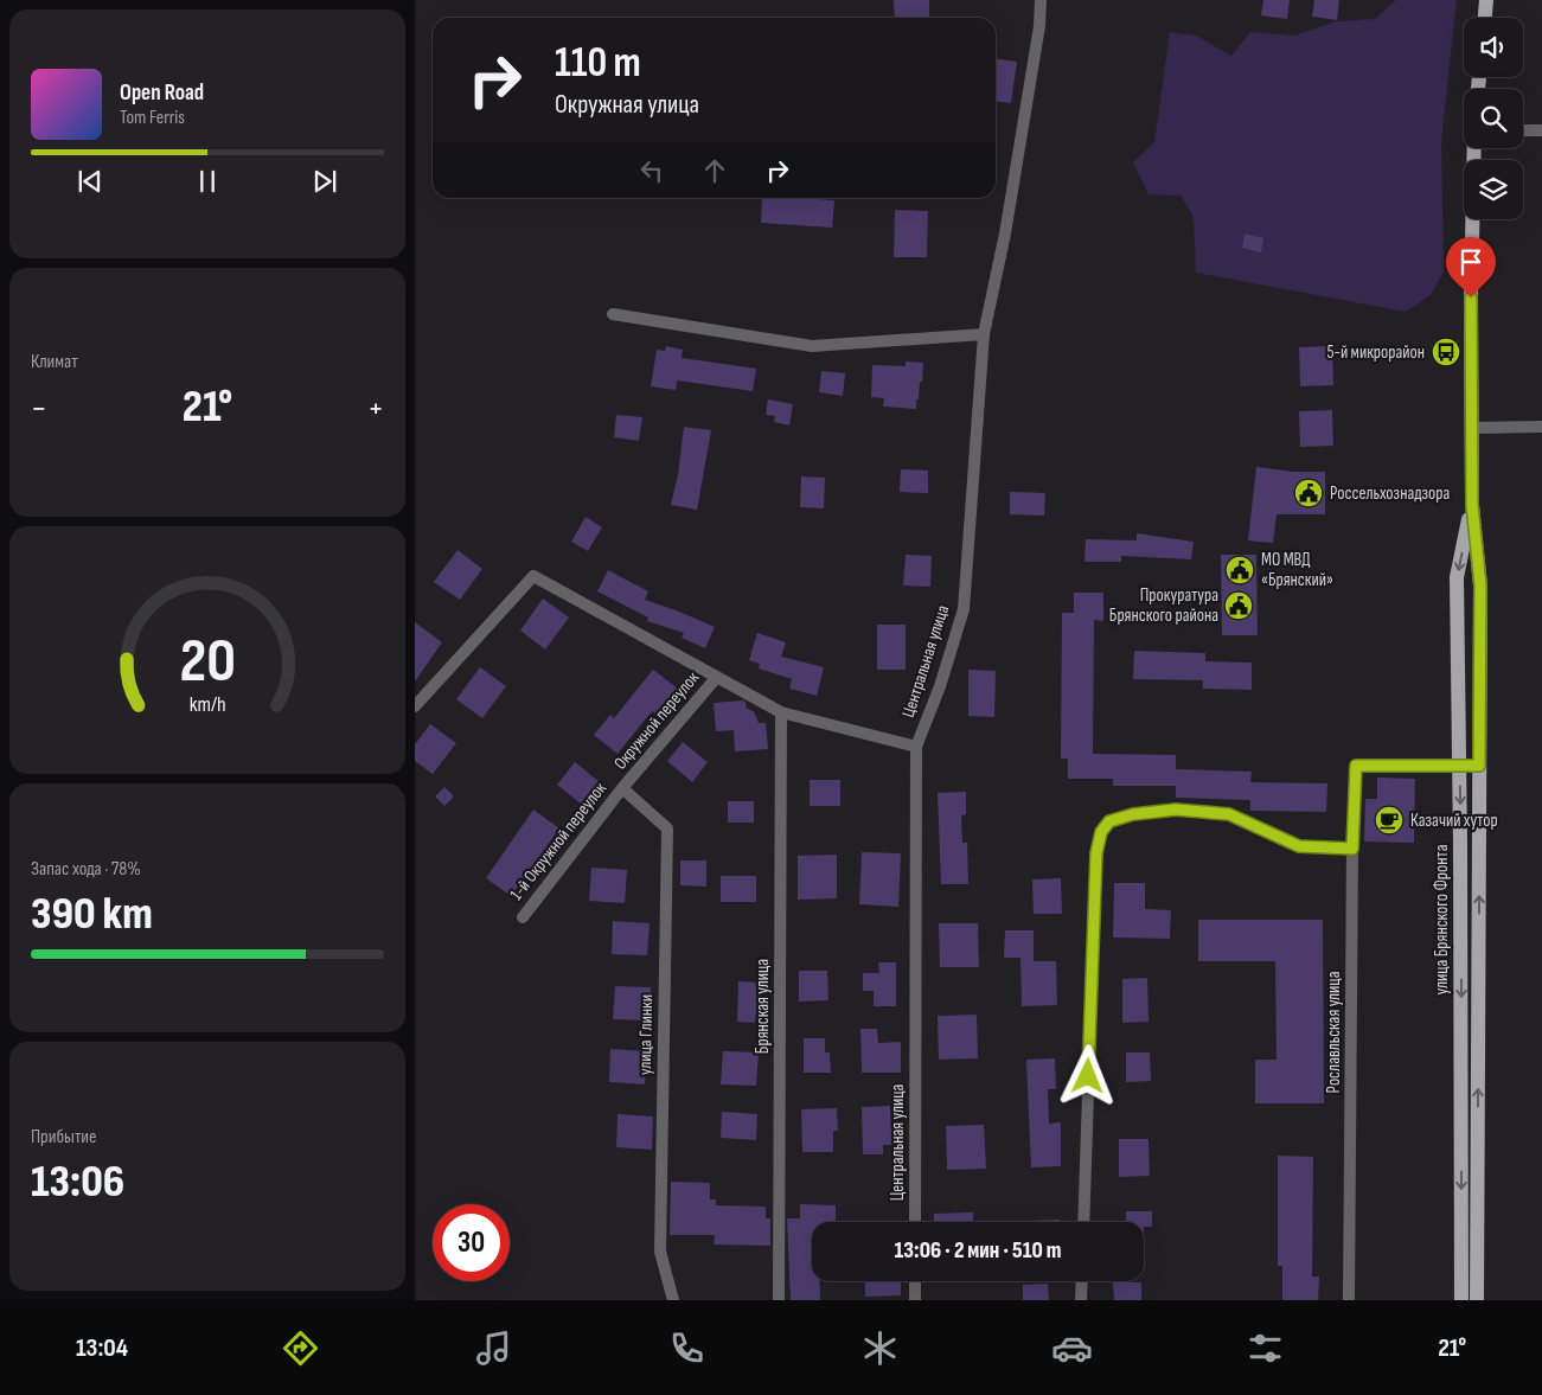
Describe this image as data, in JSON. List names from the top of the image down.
{
  "streets": {
    "main road": ["улица Брянского Фронта"],
    "street": [
      "Центральная улица",
      "Окружной переулок",
      "1-й Окружной переулок",
      "Брянская улица",
      "Рославльская улица",
      "улица Глинки"
    ]
  },
  "crossings": [
    ["Окружной переулок", "1-й Окружной переулок"],
    ["Окружной переулок", "улица Глинки"],
    ["1-й Окружной переулок", "улица Глинки"],
    ["улица Брянского Фронта", "Рославльская улица"]
  ],
  "places": {
    "bus stop": ["5-й микрорайон"],
    "public building": ["Россельхознадзора", "МО МВД «Брянский»", "Прокуратура Брянского района"],
    "cafe": ["Казачий хутор"]
  },
  "page": {
    "turn": ["110 m", "Окружная улица"],
    "song": ["Open Road", "Tom Ferris"],
    "tile": [
      "Климат",
      ["Запас хода · 78%", "390 km"],
      ["Прибытие", "13:06"]
    ],
    "heat": ["−", "21°", "+"],
    "limit": "30",
    "trip": "13:06 · 2 мин · 510 m",
    "tabs": ["13:04", "21°"],
    "gauge": ["20", "km/h"]
  }
}
